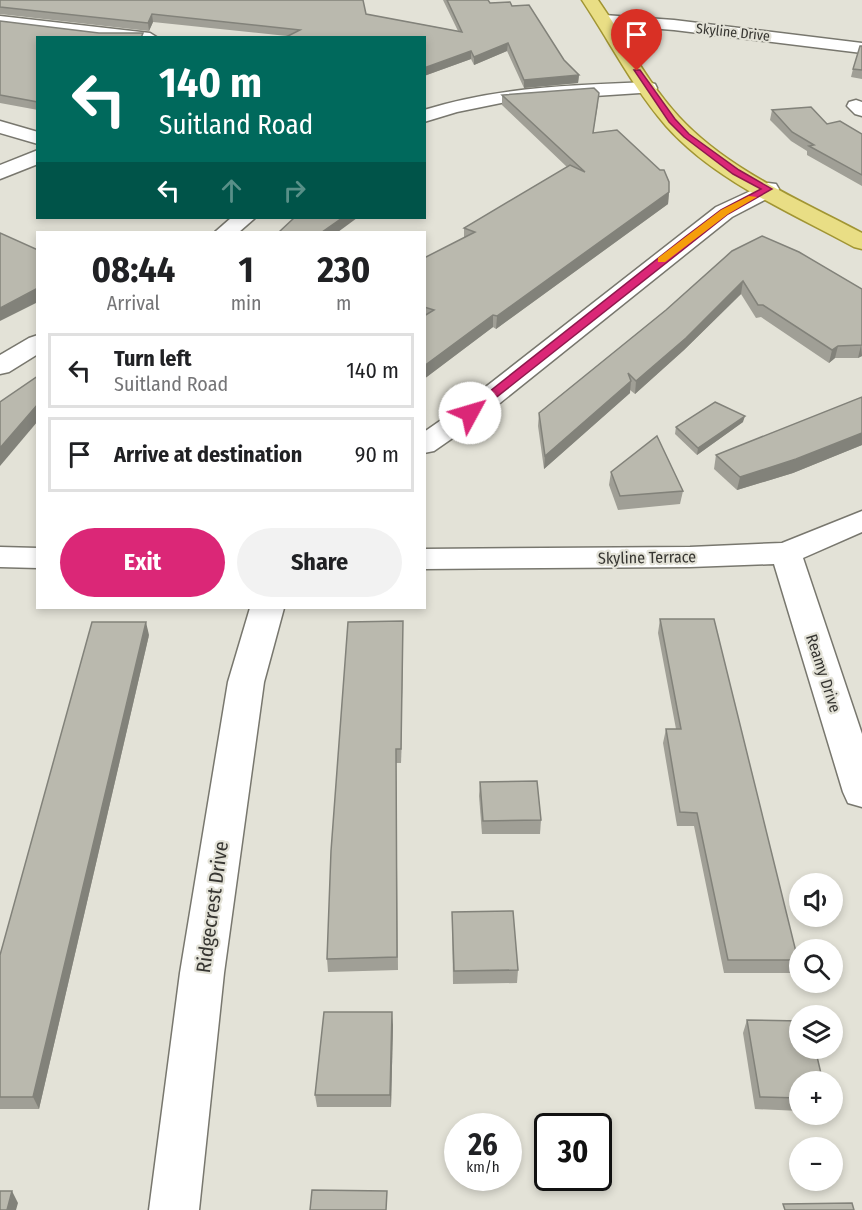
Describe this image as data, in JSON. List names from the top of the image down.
{
  "streets": {
    "street": [
      "Skyline Drive",
      "Skyline Terrace",
      "Reamy Drive",
      "Ridgecrest Drive"
    ]
  },
  "crossings": [
    ["Skyline Terrace", "Reamy Drive"]
  ],
  "page": {
    "turn": ["140 m", "Suitland Road"],
    "eta": [
      "08:44",
      "Arrival",
      "1",
      "min",
      "230",
      "m"
    ],
    "list": [
      {
        "name": "Turn left",
        "note": "Suitland Road",
        "value": "140 m"
      },
      {
        "name": "Arrive at destination",
        "value": "90 m"
      }
    ],
    "buttons": ["Exit", "Share"],
    "map_buttons": ["+", "−"],
    "speed": "26 km/h",
    "limit": "30"
  }
}
